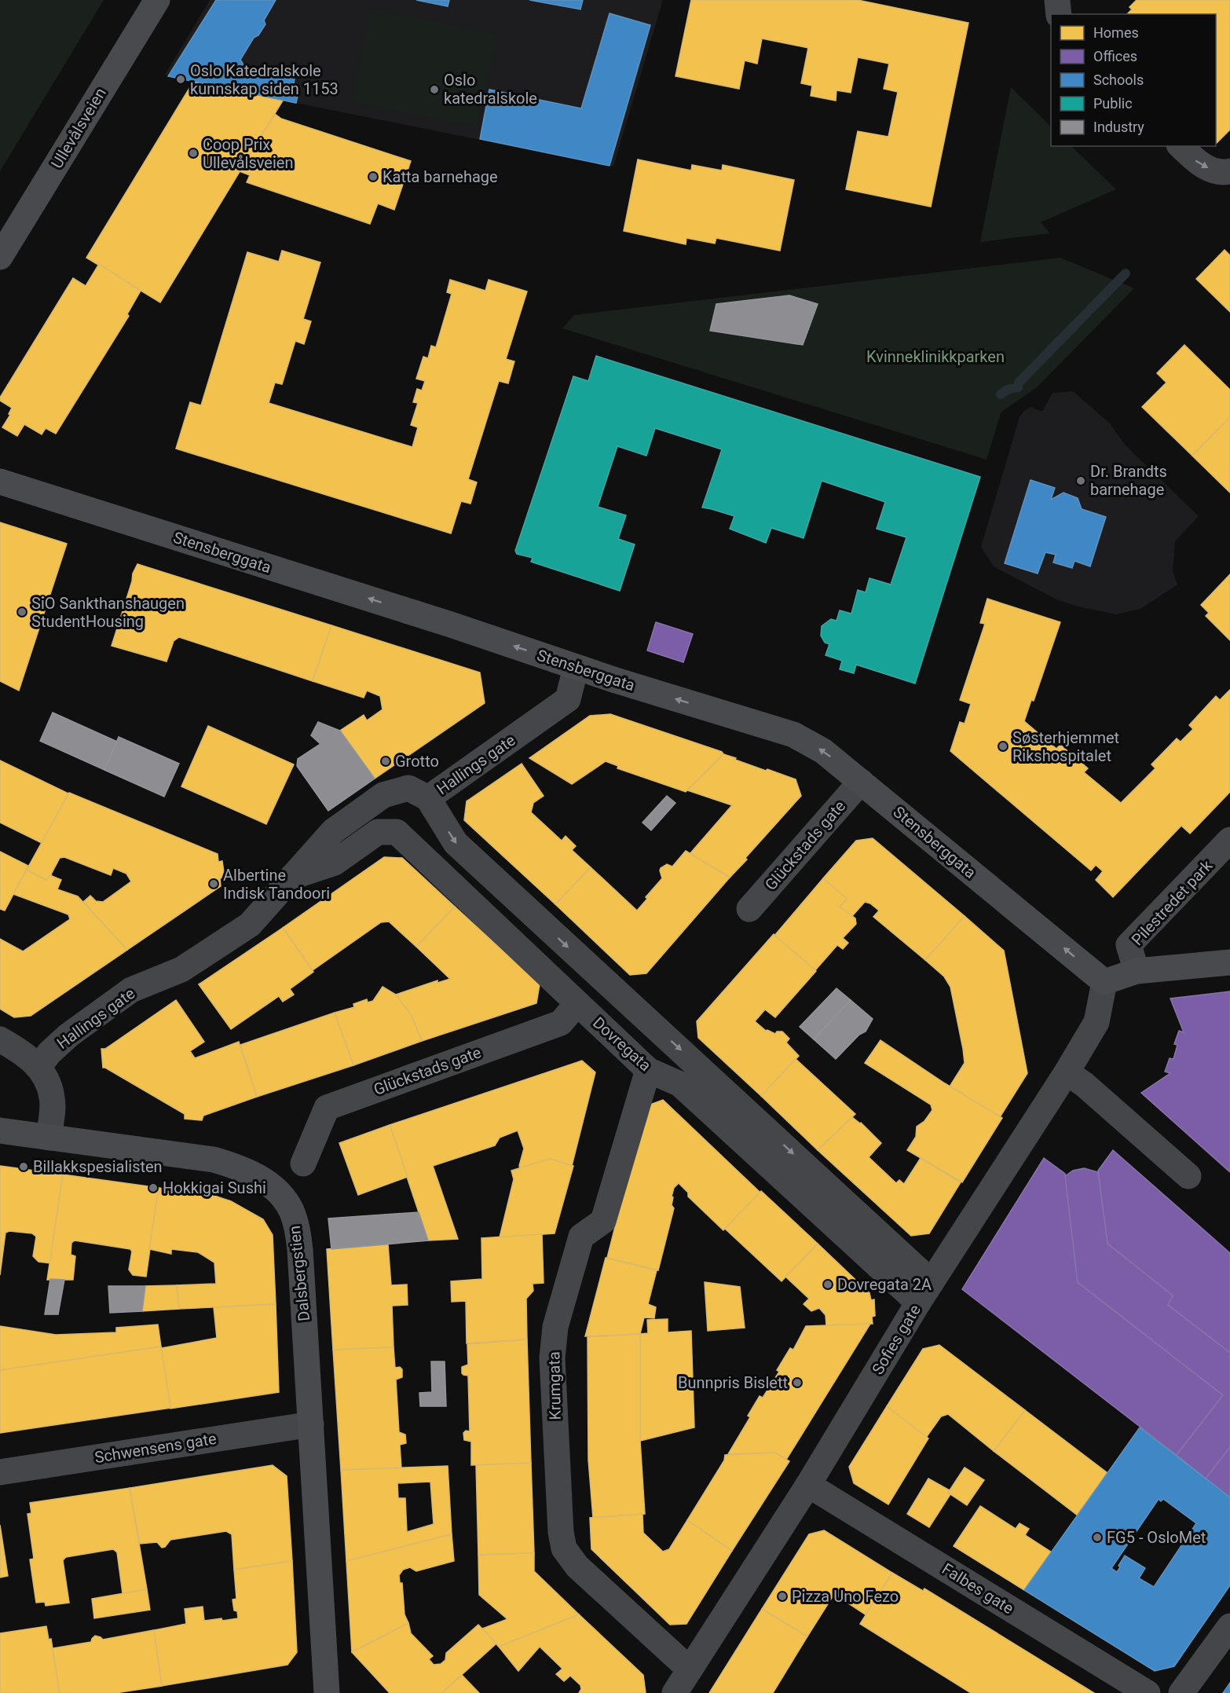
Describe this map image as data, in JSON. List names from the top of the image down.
{
  "streets": {
    "street": [
      "Ullevålsveien",
      "Stensberggata",
      "Hallings gate",
      "Glückstads gate",
      "Pilestredet park",
      "Dovregata",
      "Dalsbergstien",
      "Sofies gate",
      "Krumgata",
      "Schwensens gate",
      "Falbes gate"
    ]
  },
  "crossings": [
    ["Stensberggata", "Hallings gate"],
    ["Stensberggata", "Glückstads gate"],
    ["Stensberggata", "Sofies gate"],
    ["Hallings gate", "Dovregata"],
    ["Glückstads gate", "Dovregata"],
    ["Dovregata", "Sofies gate"],
    ["Dovregata", "Krumgata"],
    ["Dalsbergstien", "Schwensens gate"],
    ["Sofies gate", "Krumgata"],
    ["Sofies gate", "Falbes gate"]
  ],
  "one_way": ["Stensberggata"],
  "parks": ["Kvinneklinikkparken"],
  "places": [
    "Oslo Katedralskole kunnskap siden 1153",
    "Oslo katedralskole",
    "Coop Prix Ullevålsveien",
    "Katta barnehage",
    "Dr. Brandts barnehage",
    "SiO Sankthanshaugen StudentHousing",
    "Søsterhjemmet Rikshospitalet",
    "Grotto",
    "Albertine Indisk Tandoori",
    "Billakkspesialisten",
    "Hokkigai Sushi",
    "Dovregata 2A",
    "Bunnpris Bislett",
    "FG5 - OsloMet",
    "Pizza Uno Fezo"
  ],
  "legend": [
    "Homes",
    "Offices",
    "Schools",
    "Public",
    "Industry"
  ]
}
